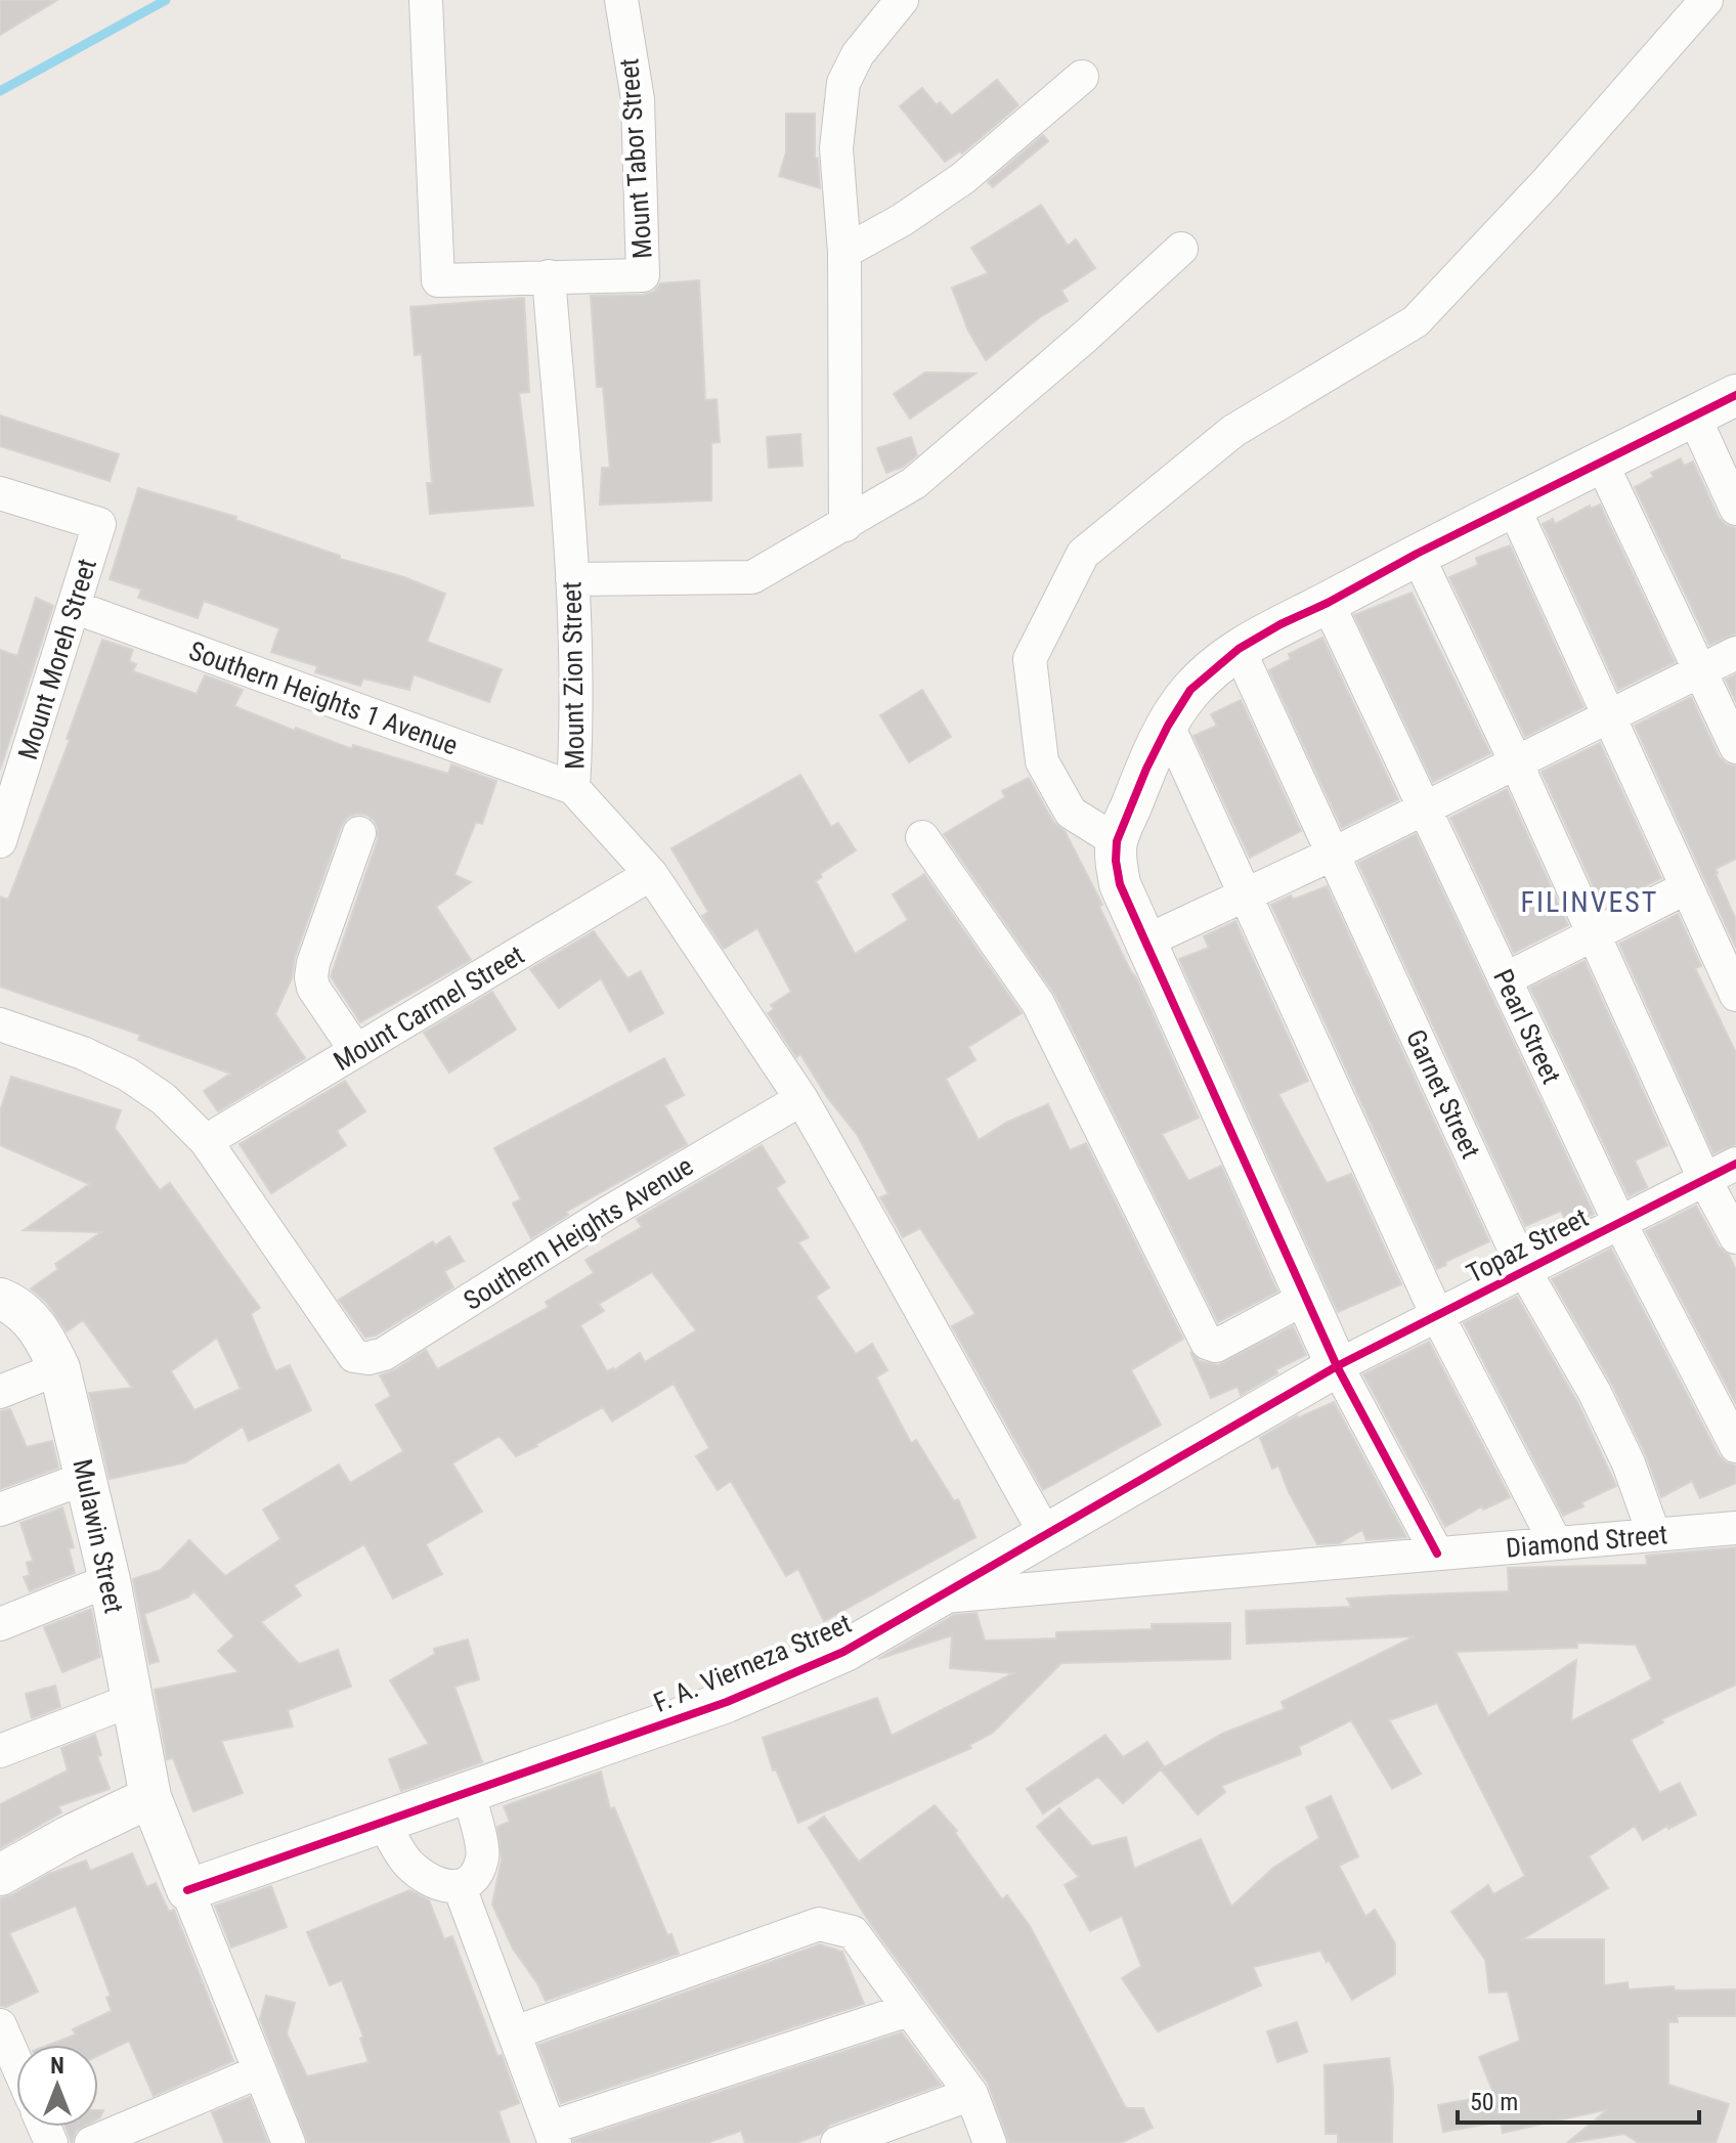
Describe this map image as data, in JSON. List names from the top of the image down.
{
  "streets": {
    "street": [
      "Mount Tabor Street",
      "Mount Moreh Street",
      "Mount Zion Street",
      "Southern Heights 1 Avenue",
      "Mount Carmel Street",
      "Pearl Street",
      "Garnet Street",
      "Southern Heights Avenue",
      "Topaz Street",
      "Mulawin Street",
      "Diamond Street",
      "F. A. Vierneza Street"
    ]
  },
  "crossings": [
    ["Mount Tabor Street", "Mount Zion Street"],
    ["Mount Moreh Street", "Southern Heights 1 Avenue"],
    ["Mount Zion Street", "Southern Heights 1 Avenue"],
    ["Mount Zion Street", "Mount Carmel Street"],
    ["Mount Zion Street", "Southern Heights Avenue"],
    ["Mount Carmel Street", "Southern Heights Avenue"],
    ["Pearl Street", "Topaz Street"],
    ["Garnet Street", "Topaz Street"],
    ["Garnet Street", "Diamond Street"],
    ["Topaz Street", "F. A. Vierneza Street"],
    ["Mulawin Street", "F. A. Vierneza Street"],
    ["Diamond Street", "F. A. Vierneza Street"]
  ],
  "districts": ["FILINVEST"],
  "scale_bar": "50 m",
  "north": "top"
}
